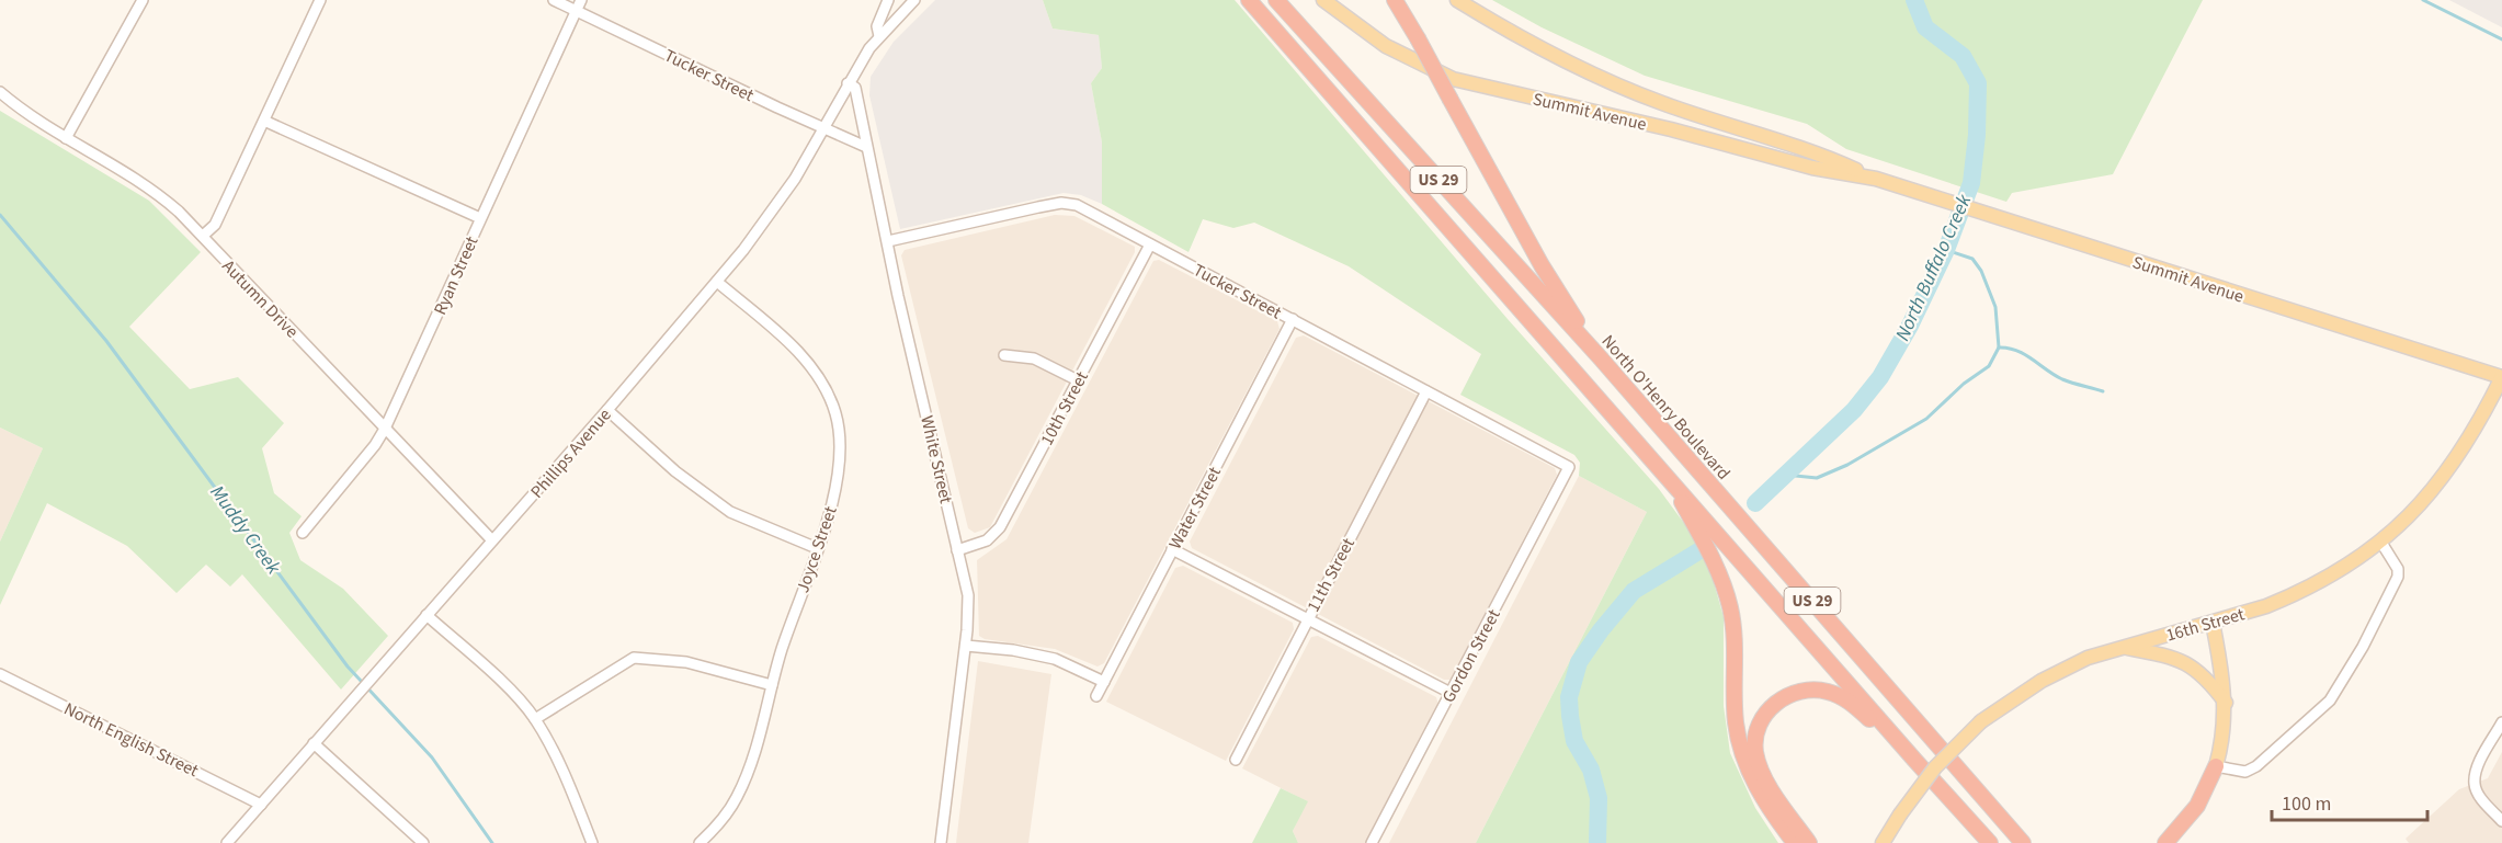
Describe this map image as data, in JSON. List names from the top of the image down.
{
  "streets": {
    "highway": ["US 29", "North O'Henry Boulevard"],
    "main road": ["Summit Avenue", "16th Street"],
    "street": [
      "Tucker Street",
      "Ryan Street",
      "Autumn Drive",
      "10th Street",
      "Phillips Avenue",
      "White Street",
      "Water Street",
      "Joyce Street",
      "11th Street",
      "Gordon Street",
      "North English Street"
    ]
  },
  "crossings": [
    ["Tucker Street", "Ryan Street"],
    ["Tucker Street", "10th Street"],
    ["Tucker Street", "Phillips Avenue"],
    ["Tucker Street", "White Street"],
    ["Tucker Street", "Water Street"],
    ["Tucker Street", "11th Street"],
    ["Tucker Street", "Gordon Street"],
    ["Summit Avenue", "16th Street"],
    ["Ryan Street", "Autumn Drive"],
    ["Autumn Drive", "Phillips Avenue"],
    ["10th Street", "White Street"],
    ["Phillips Avenue", "White Street"],
    ["Phillips Avenue", "Joyce Street"],
    ["Phillips Avenue", "North English Street"]
  ],
  "water": ["North Buffalo Creek", "Muddy Creek"],
  "scale_bar": "100 m"
}
